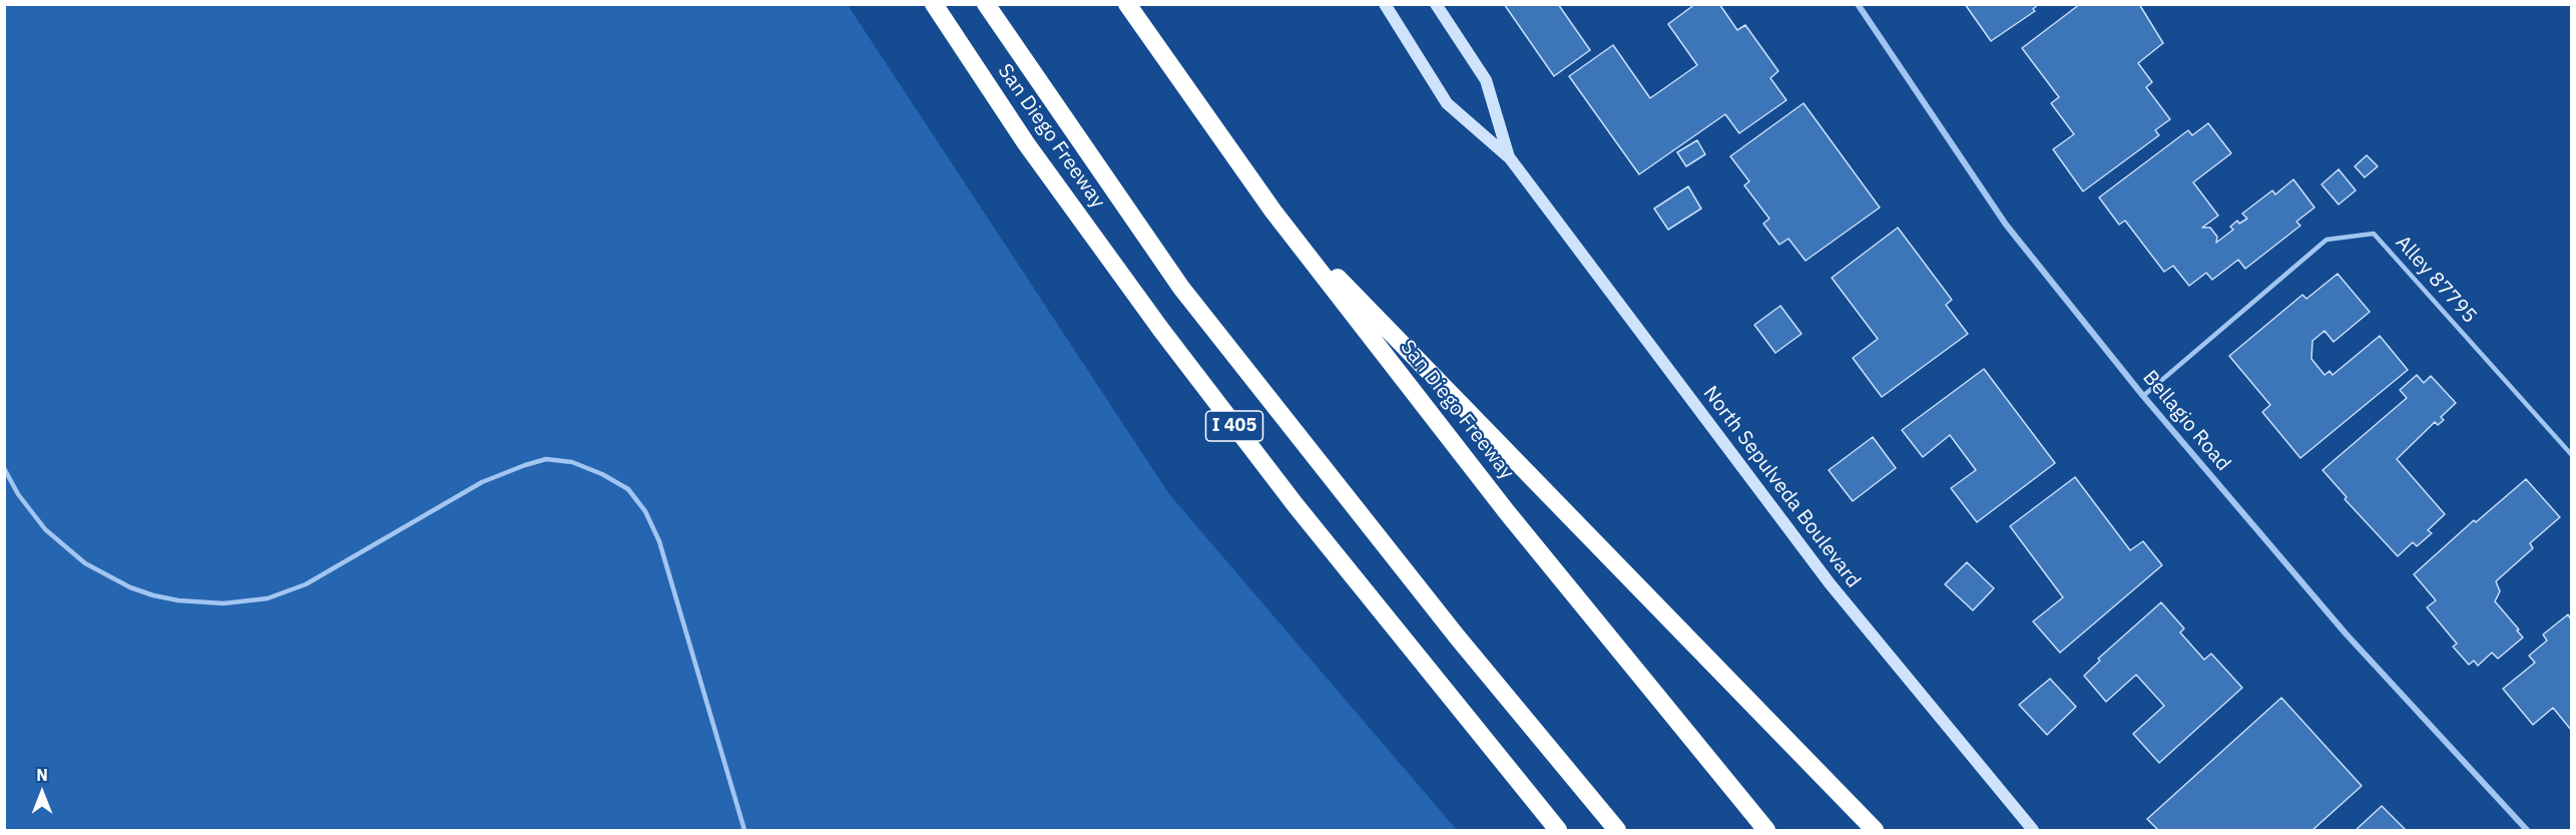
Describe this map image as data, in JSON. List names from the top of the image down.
{
  "streets": {
    "highway": ["San Diego Freeway", "I 405"],
    "main road": ["North Sepulveda Boulevard"],
    "street": ["Bellagio Road"],
    "lane": ["Alley 87795"]
  },
  "crossings": [
    ["Alley 87795", "Bellagio Road"]
  ],
  "north": "top"
}
